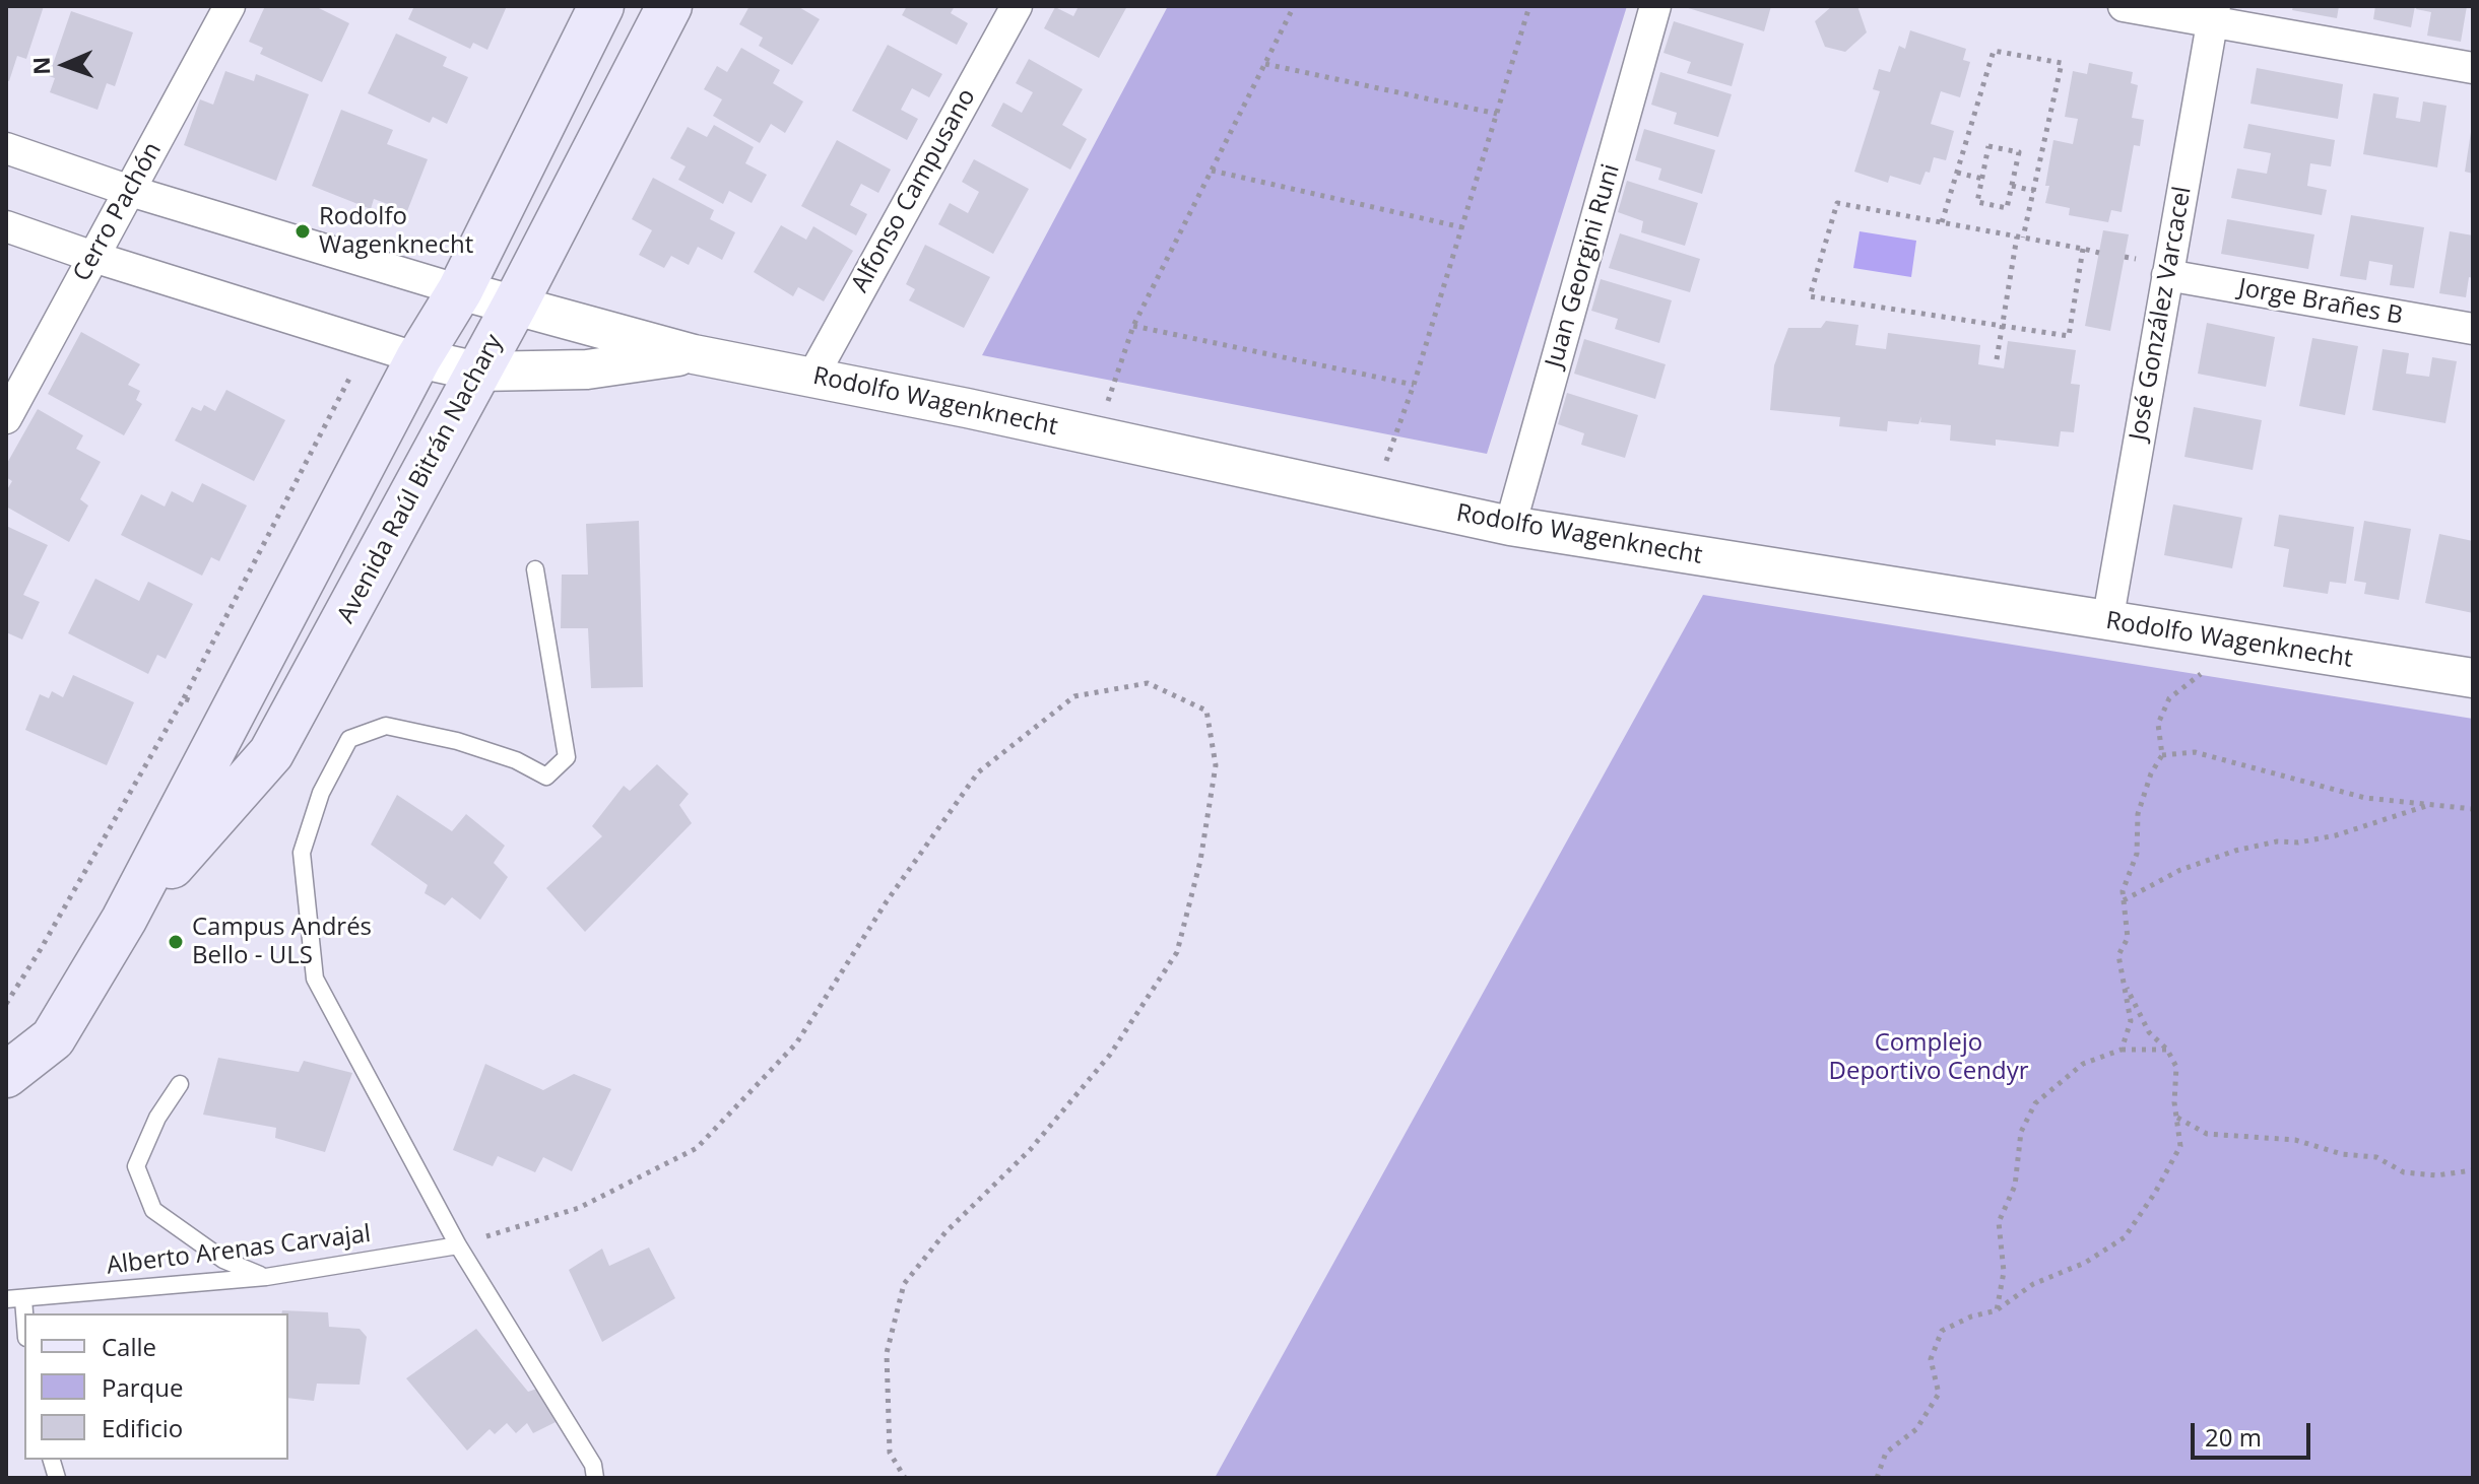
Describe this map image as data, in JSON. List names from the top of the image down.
{
  "streets": {
    "main road": ["Avenida Raúl Bitrán Nachary"],
    "street": [
      "Alfonso Campusano",
      "Cerro Pachón",
      "Juan Georgini Runi",
      "Jorge Brañes B",
      "José González Varcacel",
      "Rodolfo Wagenknecht"
    ],
    "lane": ["Alberto Arenas Carvajal"]
  },
  "crossings": [
    ["Alfonso Campusano", "Rodolfo Wagenknecht"],
    ["Cerro Pachón", "Rodolfo Wagenknecht"],
    ["Juan Georgini Runi", "Rodolfo Wagenknecht"],
    ["Jorge Brañes B", "José González Varcacel"],
    ["José González Varcacel", "Rodolfo Wagenknecht"],
    ["Rodolfo Wagenknecht", "Avenida Raúl Bitrán Nachary"]
  ],
  "parks": ["Complejo Deportivo Cendyr"],
  "places": ["Rodolfo Wagenknecht", "Campus Andrés Bello - ULS"],
  "legend": ["Calle", "Parque", "Edificio"],
  "scale_bar": "20 m",
  "north": "left"
}
